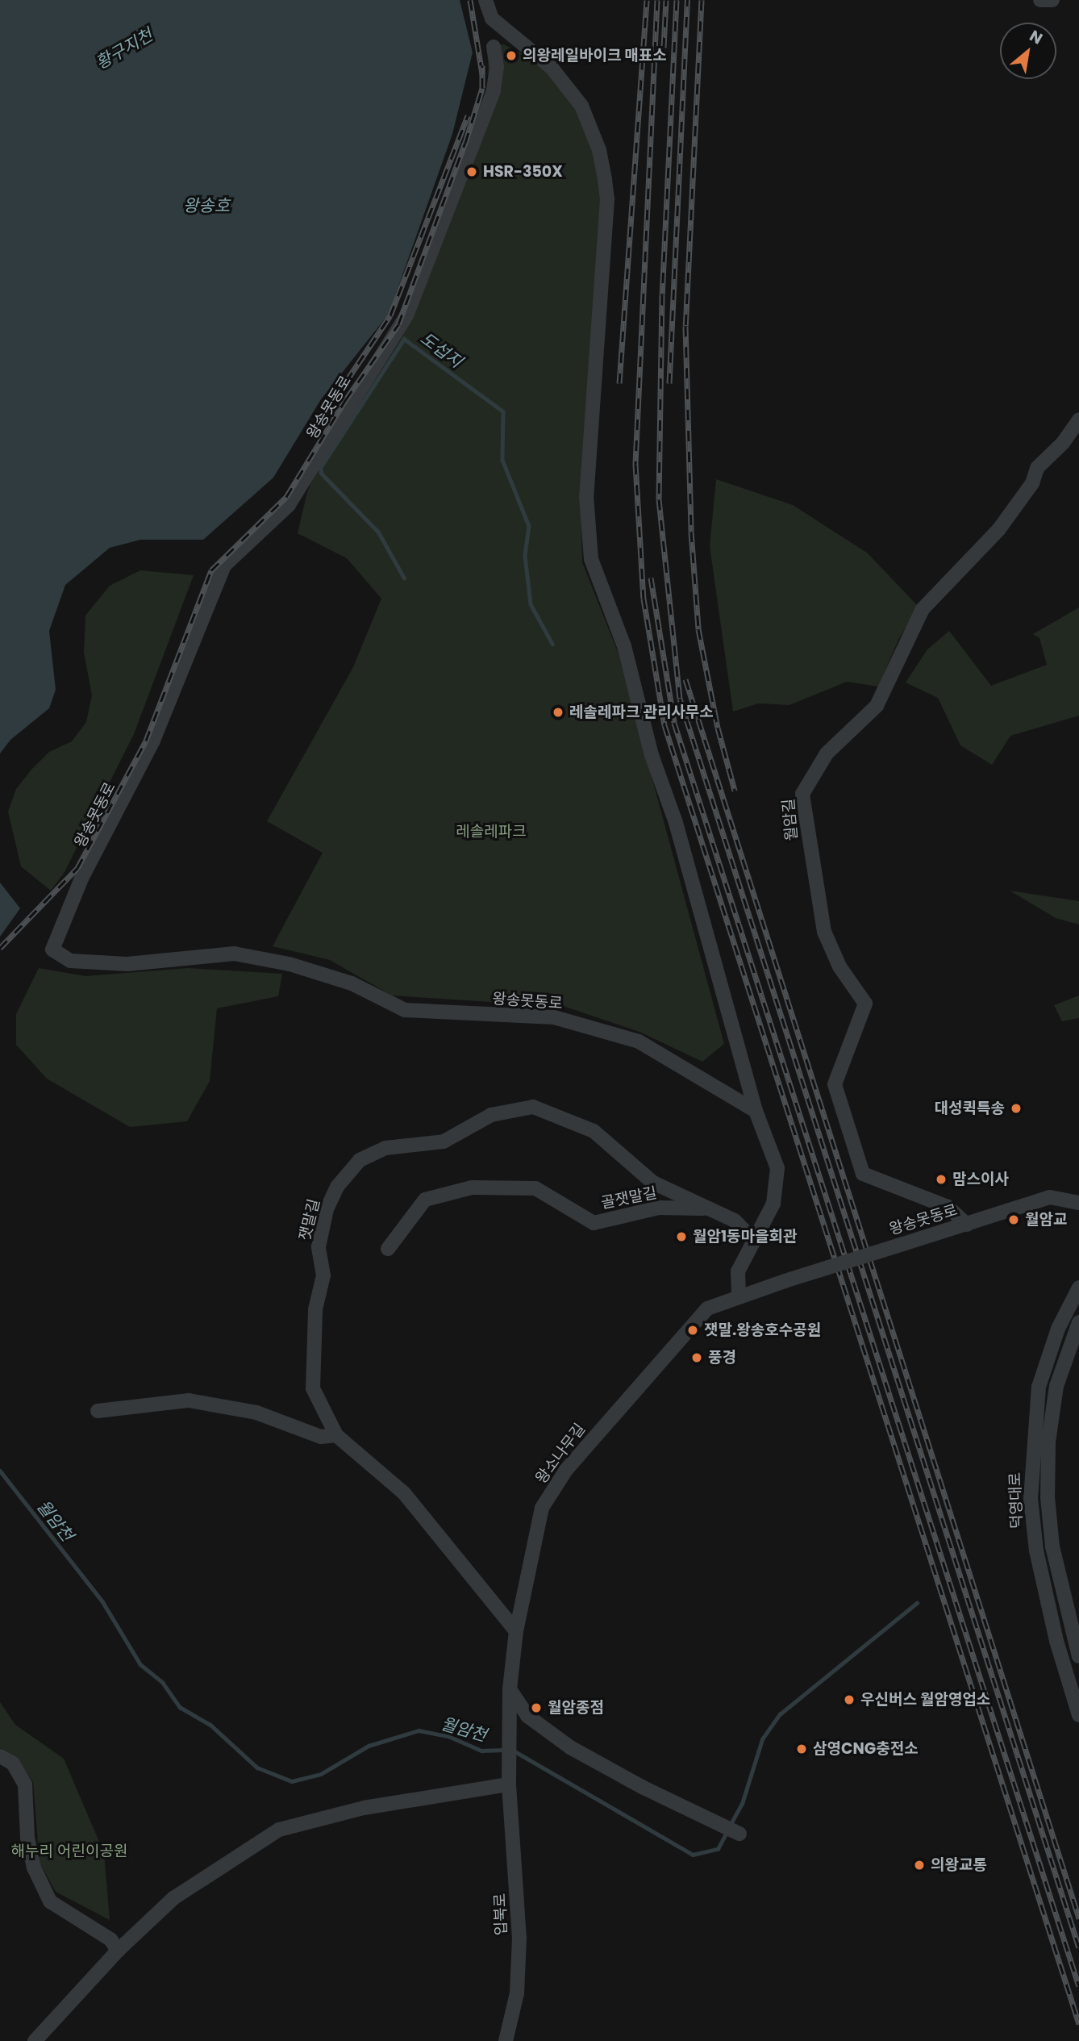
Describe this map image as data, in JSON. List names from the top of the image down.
{
  "streets": {
    "street": [
      "왕송못동로",
      "월암길",
      "골잿말길",
      "잿말길",
      "왕소나무길",
      "덕영대로",
      "입북로"
    ]
  },
  "crossings": [
    ["왕송못동로", "월암길"],
    ["왕송못동로", "왕소나무길"],
    ["골잿말길", "잿말길"],
    ["잿말길", "왕소나무길"],
    ["왕소나무길", "입북로"]
  ],
  "water": [
    "황구지천",
    "왕송호",
    "도섭지",
    "월암천"
  ],
  "parks": ["레솔레파크", "해누리 어린이공원"],
  "places": [
    "의왕레일바이크 매표소",
    "HSR-350X",
    "레솔레파크 관리사무소",
    "대성퀵특송",
    "맘스이사",
    "월암교",
    "월암1동마을회관",
    "잿말.왕송호수공원",
    "풍경",
    "우신버스 월암영업소",
    "월암종점",
    "삼영CNG충전소",
    "의왕교통"
  ],
  "north": "top right"
}
